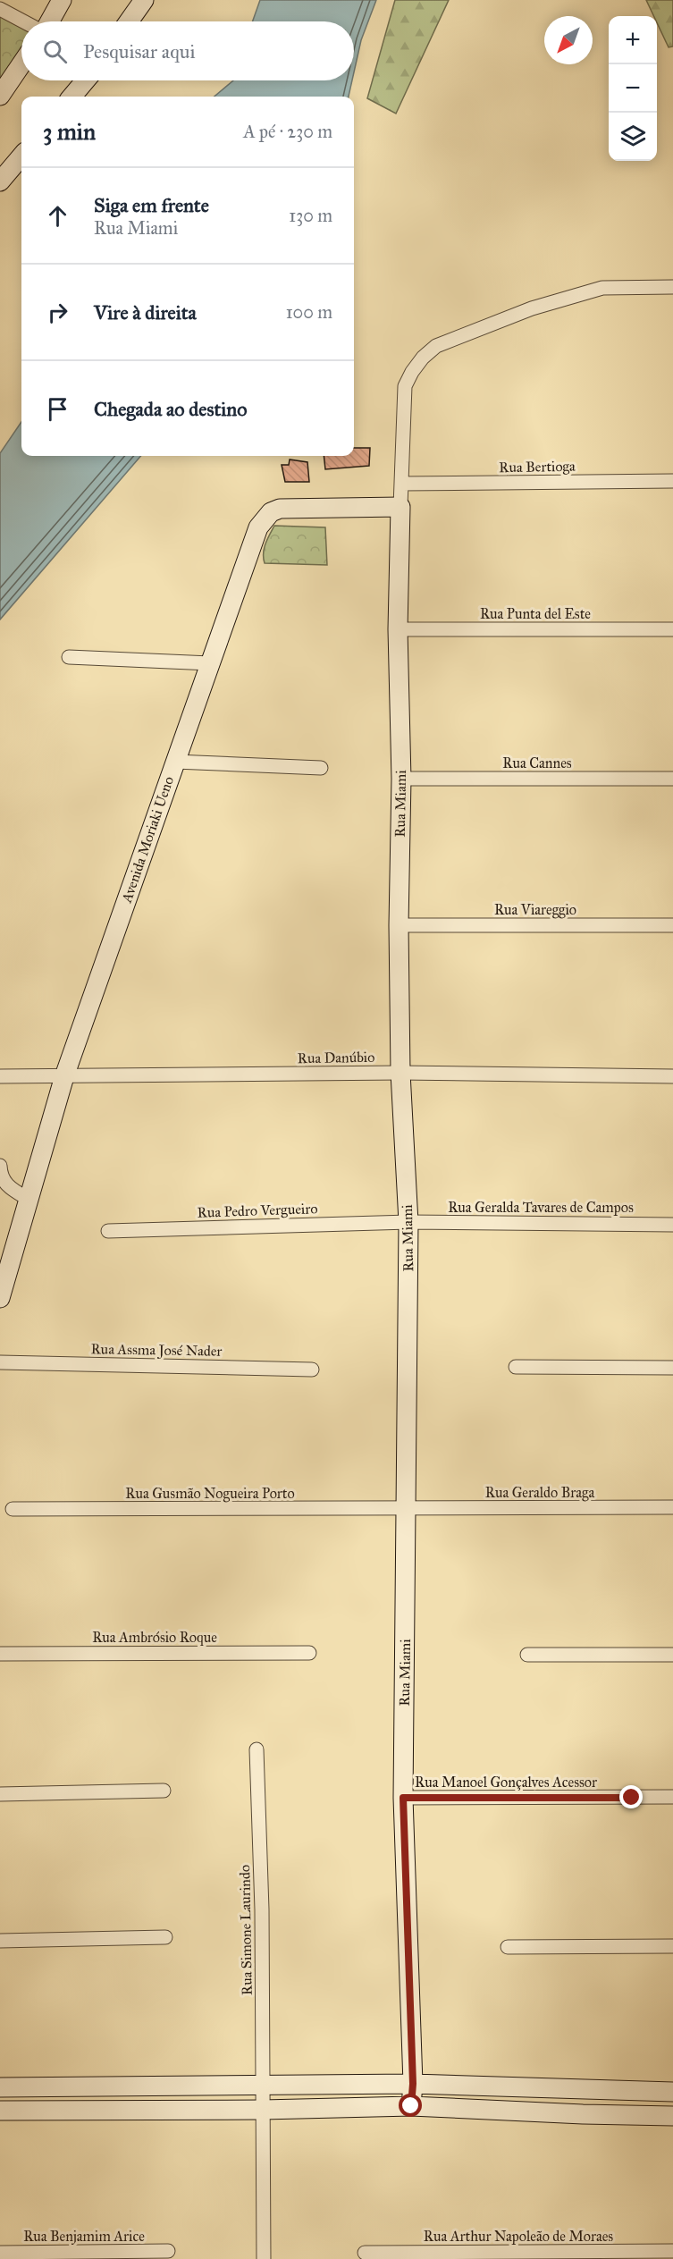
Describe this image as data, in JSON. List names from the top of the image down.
{
  "streets": {
    "street": [
      "Rua Bertioga",
      "Rua Punta del Este",
      "Rua Cannes",
      "Rua Miami",
      "Avenida Moriaki Ueno",
      "Rua Viareggio",
      "Rua Danúbio",
      "Rua Geralda Tavares de Campos",
      "Rua Pedro Vergueiro",
      "Rua Assma José Nader",
      "Rua Geraldo Braga",
      "Rua Gusmão Nogueira Porto",
      "Rua Ambrósio Roque",
      "Rua Manoel Gonçalves Acessor",
      "Rua Simone Laurindo",
      "Rua Benjamim Arice",
      "Rua Arthur Napoleão de Moraes"
    ]
  },
  "crossings": [
    ["Rua Bertioga", "Rua Miami"],
    ["Rua Punta del Este", "Rua Miami"],
    ["Rua Cannes", "Rua Miami"],
    ["Rua Miami", "Avenida Moriaki Ueno"],
    ["Rua Miami", "Rua Viareggio"],
    ["Rua Miami", "Rua Danúbio"],
    ["Rua Miami", "Rua Geralda Tavares de Campos"],
    ["Rua Miami", "Rua Pedro Vergueiro"],
    ["Rua Miami", "Rua Geraldo Braga"],
    ["Rua Miami", "Rua Gusmão Nogueira Porto"],
    ["Rua Miami", "Rua Manoel Gonçalves Acessor"],
    ["Avenida Moriaki Ueno", "Rua Danúbio"],
    ["Rua Geralda Tavares de Campos", "Rua Pedro Vergueiro"],
    ["Rua Geraldo Braga", "Rua Gusmão Nogueira Porto"]
  ],
  "north": "bottom left",
  "page": {
    "map_buttons": ["+", "−"],
    "search": "Pesquisar aqui",
    "heading": ["3 min", "A pé · 230 m"],
    "list": [
      ["Siga em frente", "Rua Miami", "130 m"],
      ["Vire à direita", "100 m"],
      "Chegada ao destino"
    ]
  }
}
